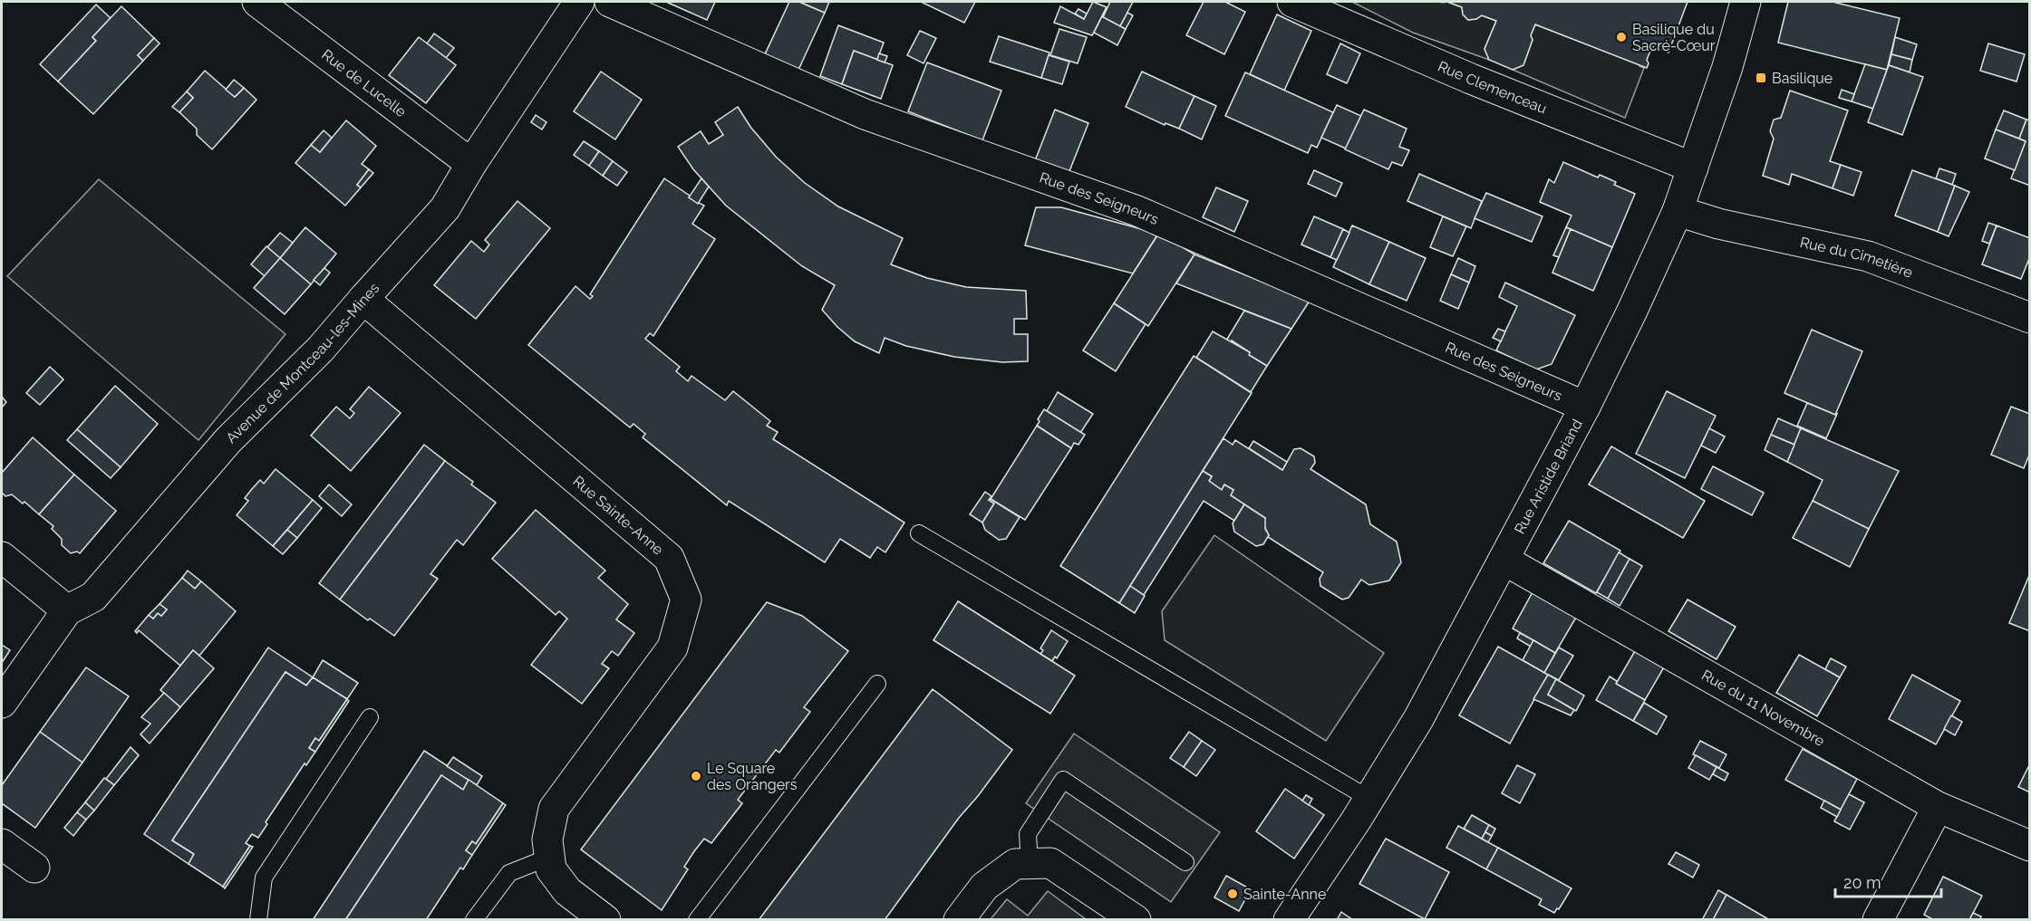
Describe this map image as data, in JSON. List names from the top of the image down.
{
  "streets": {
    "street": [
      "Rue de Lucelle",
      "Rue Clemenceau",
      "Rue des Seigneurs",
      "Rue du Cimetière",
      "Avenue de Montceau-les-Mines",
      "Rue Aristide Briand",
      "Rue Sainte-Anne",
      "Rue du 11 Novembre"
    ]
  },
  "crossings": [
    ["Rue de Lucelle", "Avenue de Montceau-les-Mines"],
    ["Rue Clemenceau", "Rue Aristide Briand"],
    ["Rue des Seigneurs", "Rue Aristide Briand"],
    ["Rue du Cimetière", "Rue Aristide Briand"],
    ["Avenue de Montceau-les-Mines", "Rue Sainte-Anne"],
    ["Rue Aristide Briand", "Rue du 11 Novembre"]
  ],
  "places": {
    "other": ["Basilique du Sacré-Cœur", "Le Square des Orangers", "Sainte-Anne"],
    "transit": ["Basilique"]
  },
  "scale_bar": "20 m"
}
